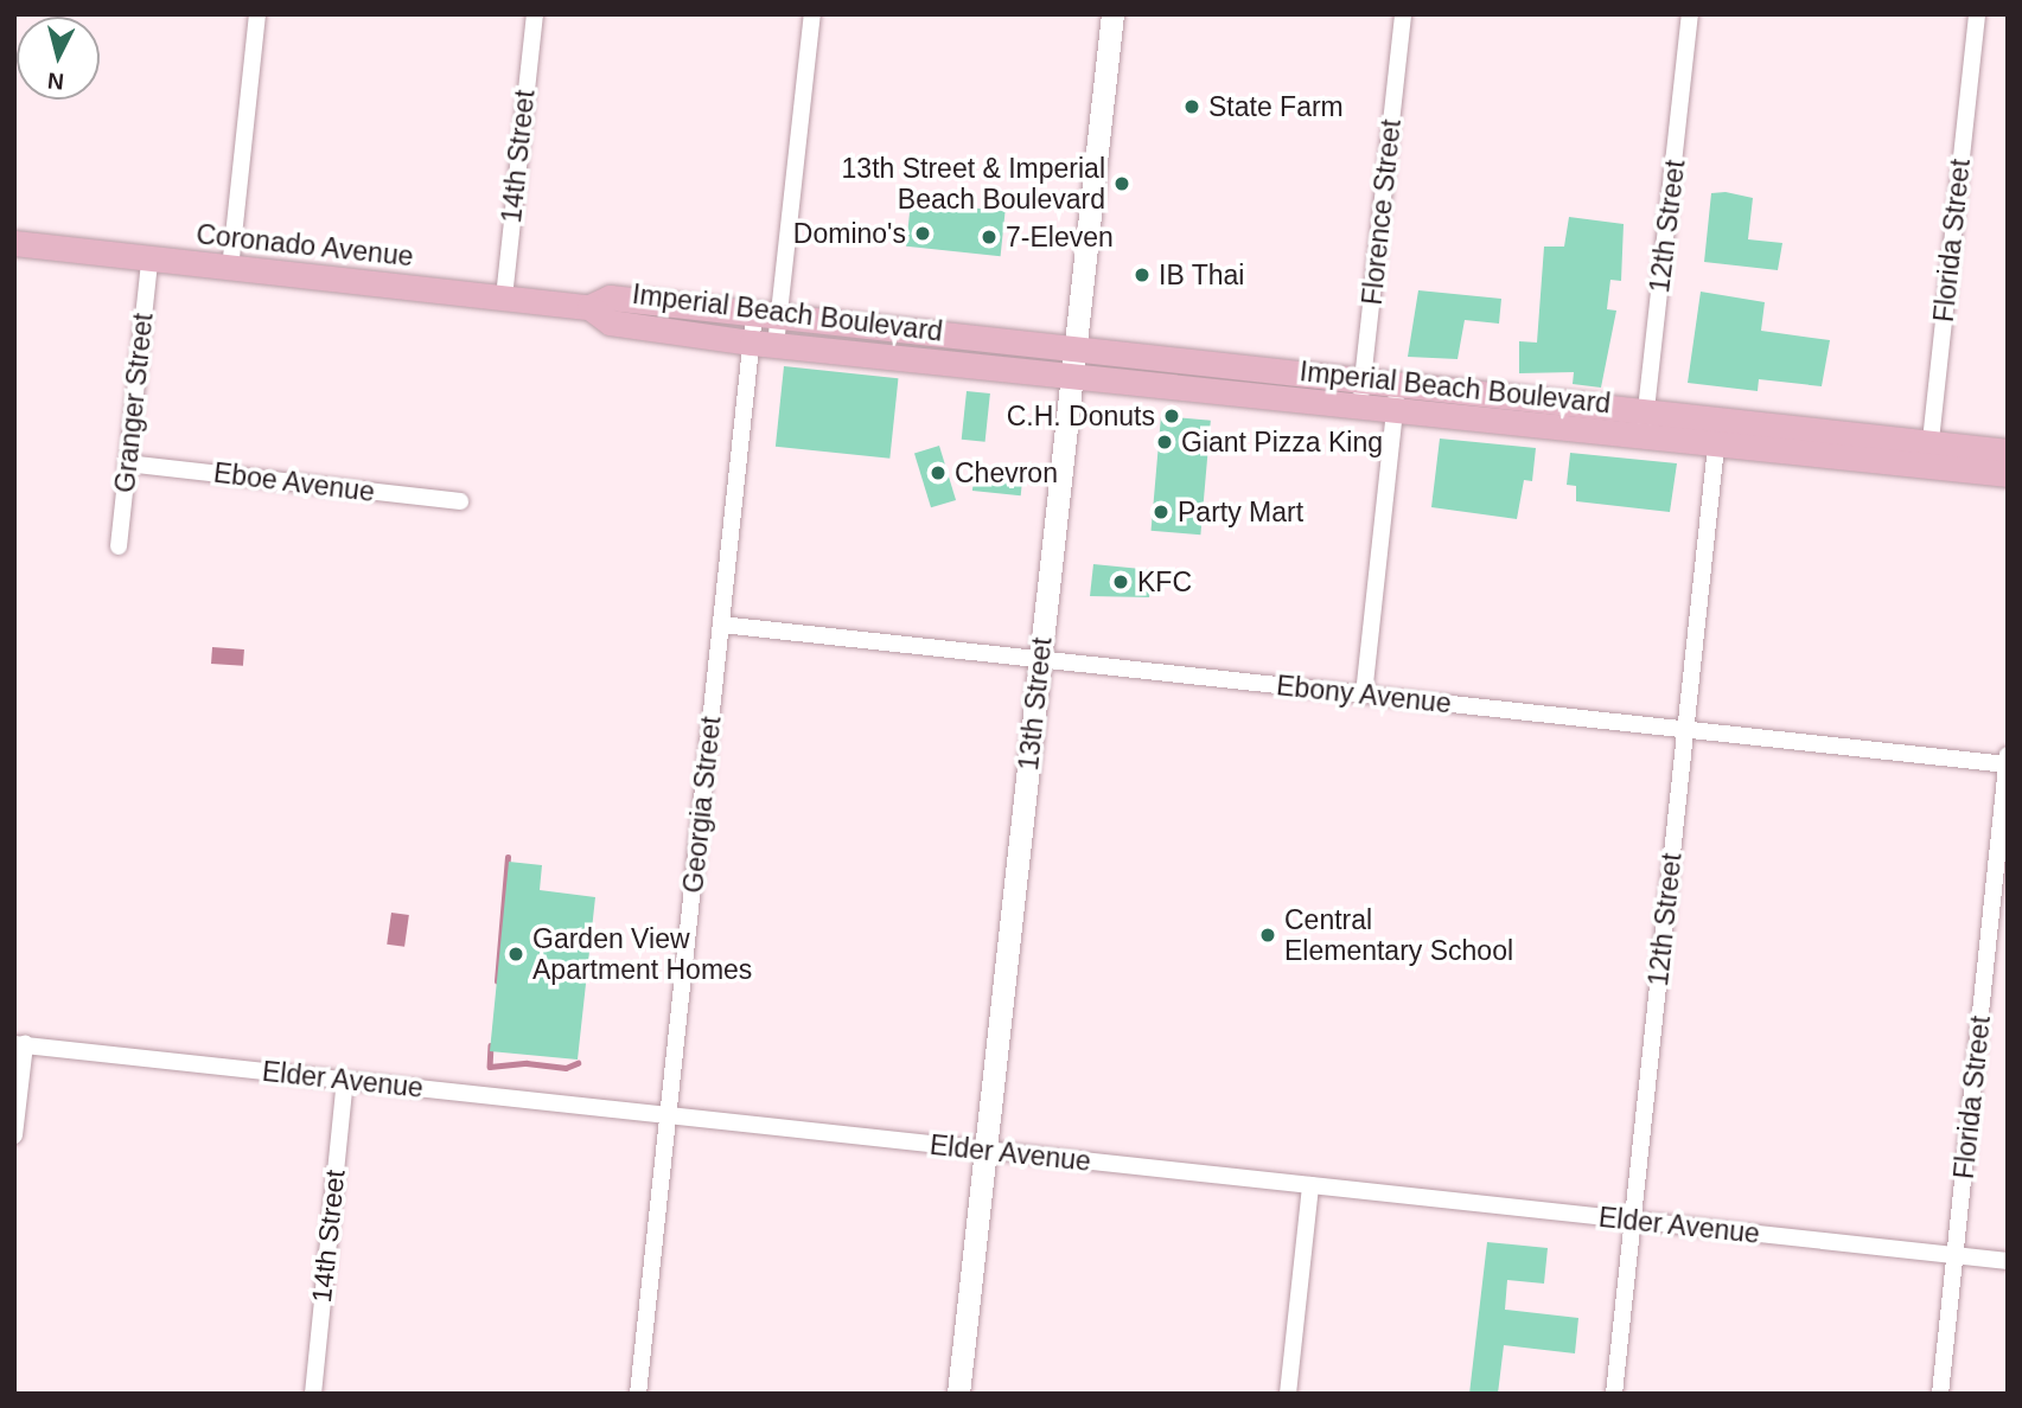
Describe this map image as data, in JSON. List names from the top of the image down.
{
  "streets": {
    "main road": ["Coronado Avenue", "Imperial Beach Boulevard", "13th Street"],
    "street": [
      "14th Street",
      "Florence Street",
      "12th Street",
      "Florida Street",
      "Granger Street",
      "Eboe Avenue",
      "Ebony Avenue",
      "Georgia Street",
      "Elder Avenue"
    ]
  },
  "crossings": [
    ["14th Street", "Coronado Avenue"],
    ["14th Street", "Elder Avenue"],
    ["Florence Street", "Imperial Beach Boulevard"],
    ["12th Street", "Imperial Beach Boulevard"],
    ["12th Street", "Ebony Avenue"],
    ["12th Street", "Elder Avenue"],
    ["Florida Street", "Imperial Beach Boulevard"],
    ["Florida Street", "Ebony Avenue"],
    ["Florida Street", "Elder Avenue"],
    ["Coronado Avenue", "Imperial Beach Boulevard"],
    ["Coronado Avenue", "Granger Street"],
    ["Imperial Beach Boulevard", "13th Street"],
    ["Imperial Beach Boulevard", "Georgia Street"],
    ["Granger Street", "Eboe Avenue"],
    ["Ebony Avenue", "13th Street"],
    ["Ebony Avenue", "Georgia Street"],
    ["13th Street", "Elder Avenue"],
    ["Georgia Street", "Elder Avenue"]
  ],
  "places": [
    "State Farm",
    "13th Street & Imperial Beach Boulevard",
    "Domino's",
    "7-Eleven",
    "IB Thai",
    "C.H. Donuts",
    "Giant Pizza King",
    "Chevron",
    "Party Mart",
    "KFC",
    "Central Elementary School",
    "Garden View Apartment Homes"
  ],
  "north": "bottom"
}
